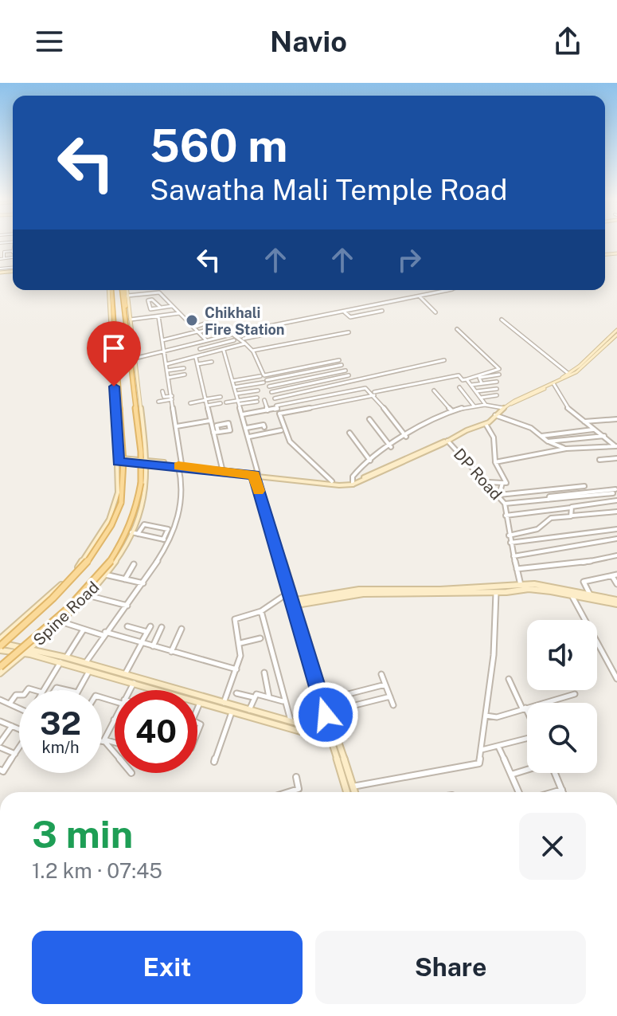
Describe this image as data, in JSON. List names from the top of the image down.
{
  "streets": {
    "main road": ["Spine Road"],
    "street": ["DP Road"]
  },
  "places": ["Chikhali Fire Station"],
  "page": {
    "header": "Navio",
    "turn": ["560 m", "Sawatha Mali Temple Road"],
    "speed": "32 km/h",
    "limit": "40",
    "heading": ["3 min", "1.2 km · 07:45"],
    "buttons": ["Exit", "Share"]
  }
}
